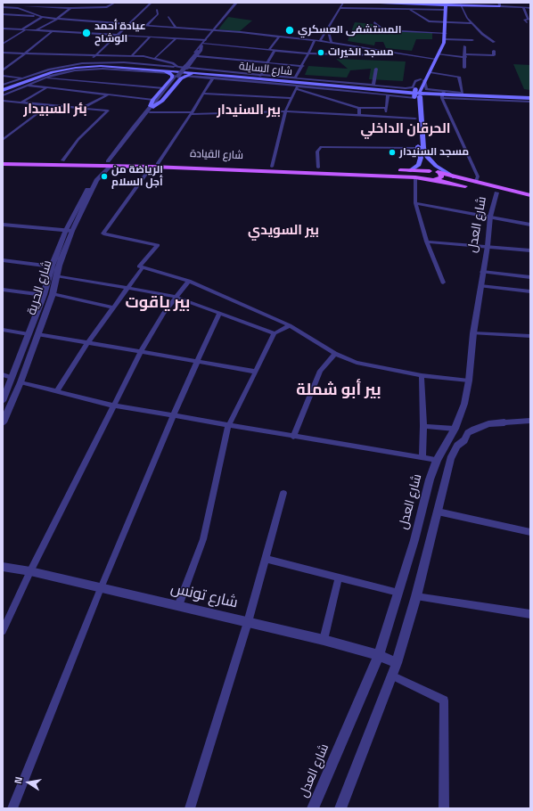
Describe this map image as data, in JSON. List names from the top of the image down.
{
  "streets": {
    "main road": ["شارع السايلة", "شارع القيادة"],
    "street": ["شارع العدل", "شارع الحرية", "شارع تونس"]
  },
  "crossings": [
    ["شارع القيادة", "شارع العدل"],
    ["شارع القيادة", "شارع الحرية"],
    ["شارع العدل", "شارع تونس"]
  ],
  "districts": [
    "بئر السبيدار",
    "بير السنيدار",
    "الحرقان الداخلي",
    "بير السويدي",
    "بير ياقوت",
    "بير أبو شملة"
  ],
  "places": [
    "المستشفى العسكري",
    "عيادة أحمد الوشاح",
    "مسجد الخيرات",
    "مسجد السنيدار",
    "الرياضة من أجل السلام"
  ],
  "north": "left"
}
